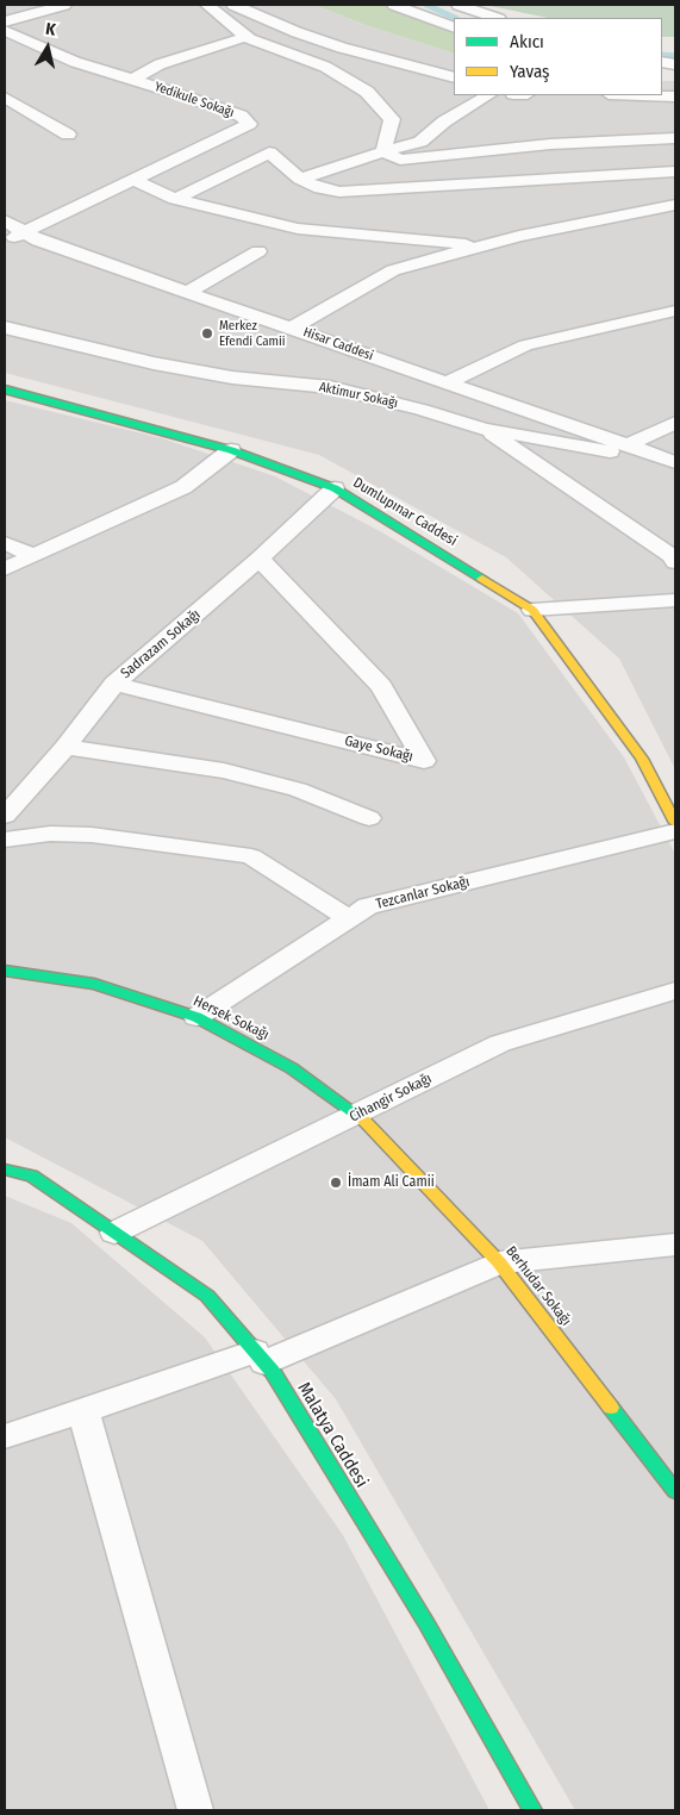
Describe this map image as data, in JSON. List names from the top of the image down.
{
  "streets": {
    "street": [
      "Yedikule Sokağı",
      "Hisar Caddesi",
      "Aktimur Sokağı",
      "Dumlupınar Caddesi",
      "Sadrazam Sokağı",
      "Gaye Sokağı",
      "Tezcanlar Sokağı",
      "Hersek Sokağı",
      "Cihangir Sokağı",
      "Berhudar Sokağı",
      "Malatya Caddesi"
    ]
  },
  "crossings": [
    ["Yedikule Sokağı", "Hisar Caddesi"],
    ["Hisar Caddesi", "Aktimur Sokağı"],
    ["Dumlupınar Caddesi", "Sadrazam Sokağı"],
    ["Sadrazam Sokağı", "Gaye Sokağı"],
    ["Tezcanlar Sokağı", "Hersek Sokağı"],
    ["Hersek Sokağı", "Cihangir Sokağı"],
    ["Hersek Sokağı", "Berhudar Sokağı"],
    ["Cihangir Sokağı", "Berhudar Sokağı"],
    ["Cihangir Sokağı", "Malatya Caddesi"]
  ],
  "places": ["Merkez Efendi Camii", "İmam Ali Camii"],
  "legend": ["Akıcı", "Yavaş"],
  "north": "top"
}
